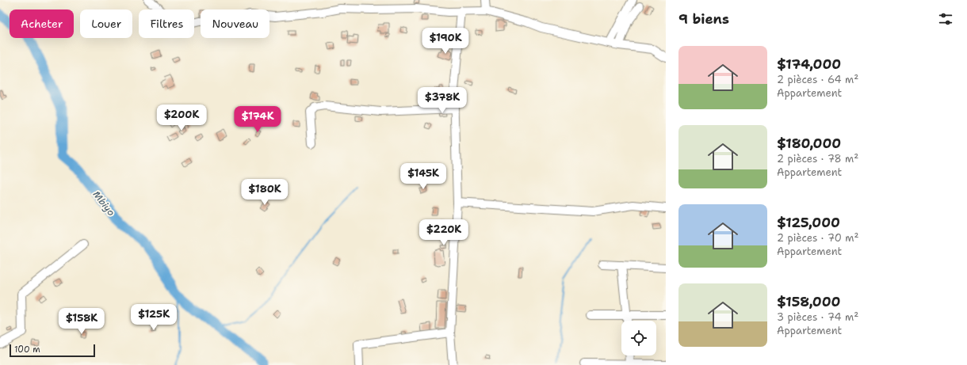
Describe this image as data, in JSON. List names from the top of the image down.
{
  "water": ["Mbiyo"],
  "scale_bar": "100 m",
  "page": {
    "heading": "9 biens",
    "chip": [
      "Acheter",
      "Louer",
      "Filtres",
      "Nouveau"
    ],
    "price": [
      "$190K",
      "$378K",
      "$200K",
      "$174K",
      "$145K",
      "$180K",
      "$220K",
      "$125K",
      "$158K"
    ],
    "list": [
      {
        "name": "$174,000",
        "note": "2 pièces · 64 m² · Appartement"
      },
      {
        "name": "$180,000",
        "note": "2 pièces · 78 m² · Appartement"
      },
      {
        "name": "$125,000",
        "note": "2 pièces · 70 m² · Appartement"
      },
      {
        "name": "$158,000",
        "note": "3 pièces · 74 m² · Appartement"
      }
    ],
    "scale": "100 m"
  }
}
